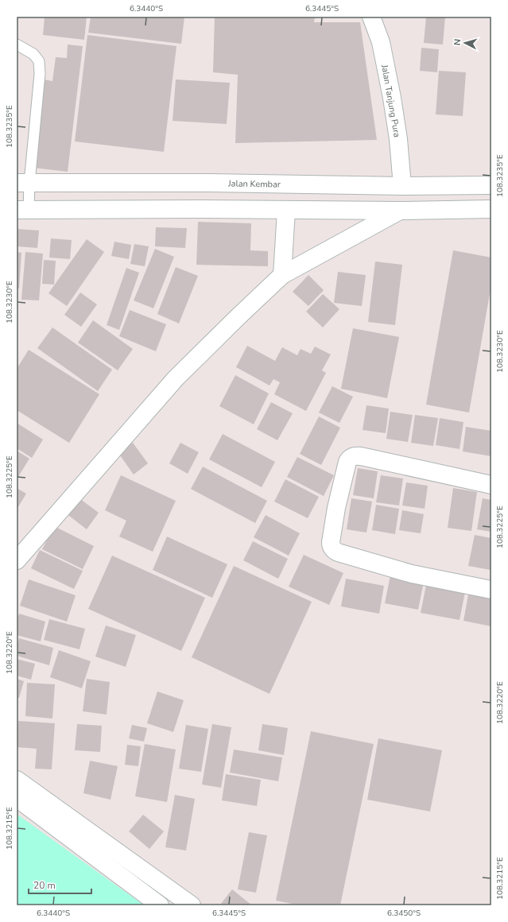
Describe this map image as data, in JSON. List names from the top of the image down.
{
  "streets": {
    "street": ["Jalan Tanjung Pura", "Jalan Kembar"]
  },
  "crossings": [
    ["Jalan Tanjung Pura", "Jalan Kembar"]
  ],
  "scale_bar": "20 m",
  "north": "left",
  "coordinates": [
    "6.3440°S",
    "6.3445°S",
    "108.3235°E",
    "108.3230°E",
    "108.3225°E",
    "108.3220°E",
    "108.3215°E",
    "6.3450°S"
  ]
}
